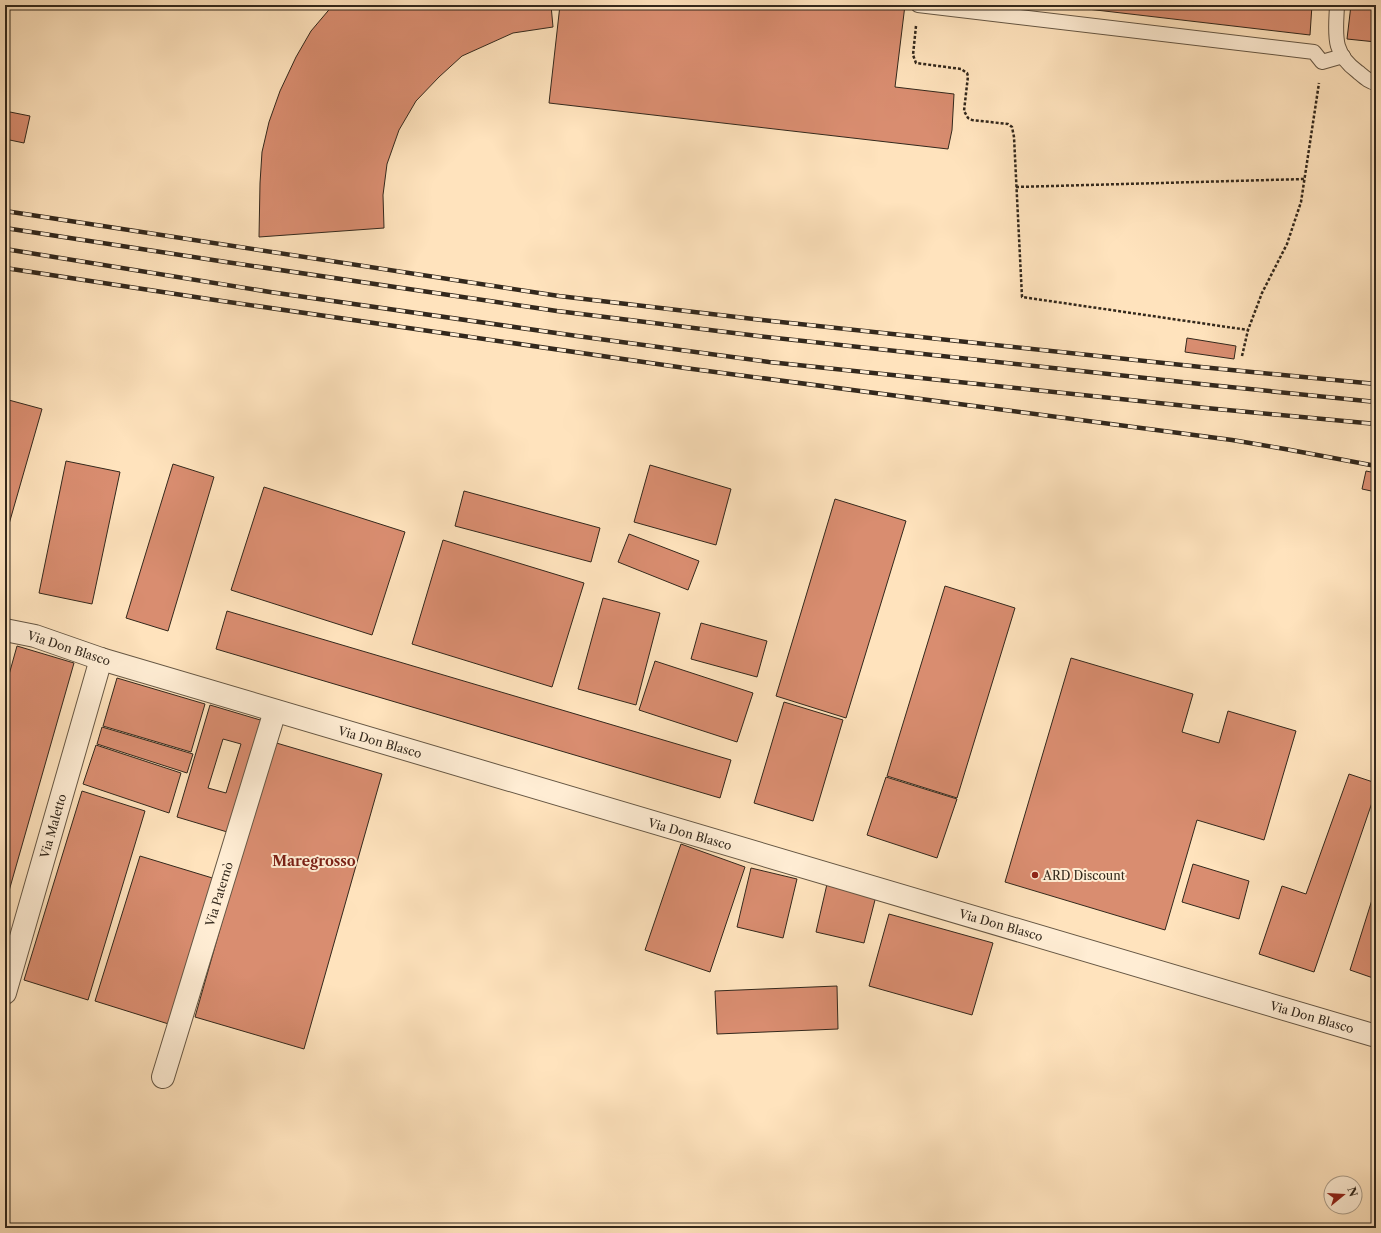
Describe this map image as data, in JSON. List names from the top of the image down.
{
  "streets": {
    "street": ["Via Don Blasco", "Via Maletto", "Via Paternò"]
  },
  "crossings": [
    ["Via Don Blasco", "Via Maletto"],
    ["Via Don Blasco", "Via Paternò"]
  ],
  "districts": ["Maregrosso"],
  "places": ["ARD Discount"],
  "north": "right"
}
